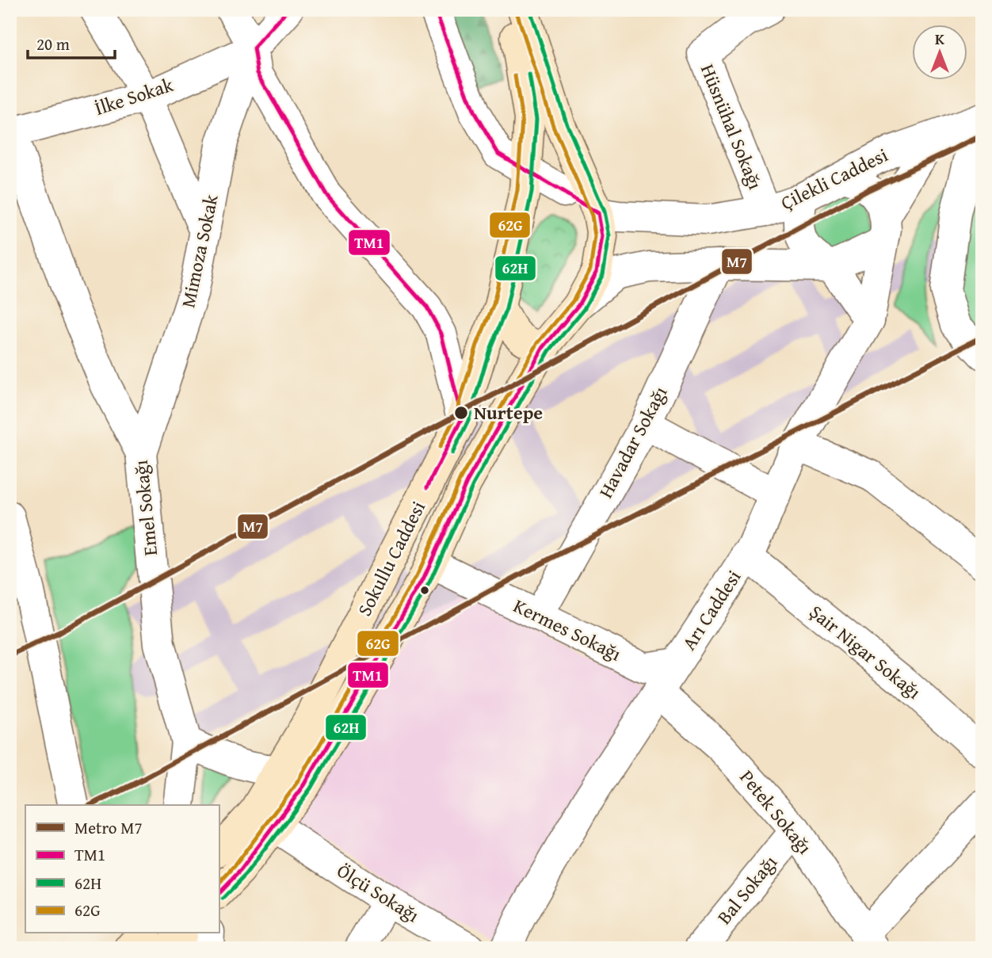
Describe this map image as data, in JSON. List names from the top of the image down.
{
  "streets": {
    "main road": ["Sokullu Caddesi"],
    "street": [
      "İlke Sokak",
      "Hüsnühal Sokağı",
      "Çilekli Caddesi",
      "Mimoza Sokak",
      "Havadar Sokağı",
      "Emel Sokağı",
      "Arı Caddesi",
      "Kermes Sokağı",
      "Şair Nigar Sokağı",
      "Petek Sokağı",
      "Bal Sokağı",
      "Ölçü Sokağı"
    ]
  },
  "crossings": [
    ["İlke Sokak", "Mimoza Sokak"],
    ["İlke Sokak", "Emel Sokağı"],
    ["Hüsnühal Sokağı", "Çilekli Caddesi"],
    ["Çilekli Caddesi", "Sokullu Caddesi"],
    ["Mimoza Sokak", "Emel Sokağı"],
    ["Havadar Sokağı", "Kermes Sokağı"],
    ["Sokullu Caddesi", "Kermes Sokağı"],
    ["Arı Caddesi", "Kermes Sokağı"],
    ["Arı Caddesi", "Şair Nigar Sokağı"],
    ["Arı Caddesi", "Petek Sokağı"],
    ["Petek Sokağı", "Bal Sokağı"]
  ],
  "places": ["Nurtepe"],
  "lines": [
    "transit line TM1",
    "transit line 62H",
    "transit line 62G",
    "metro line M7"
  ],
  "legend": [
    "Metro M7",
    "TM1",
    "62H",
    "62G"
  ],
  "scale_bar": "20 m",
  "north": "top"
}
